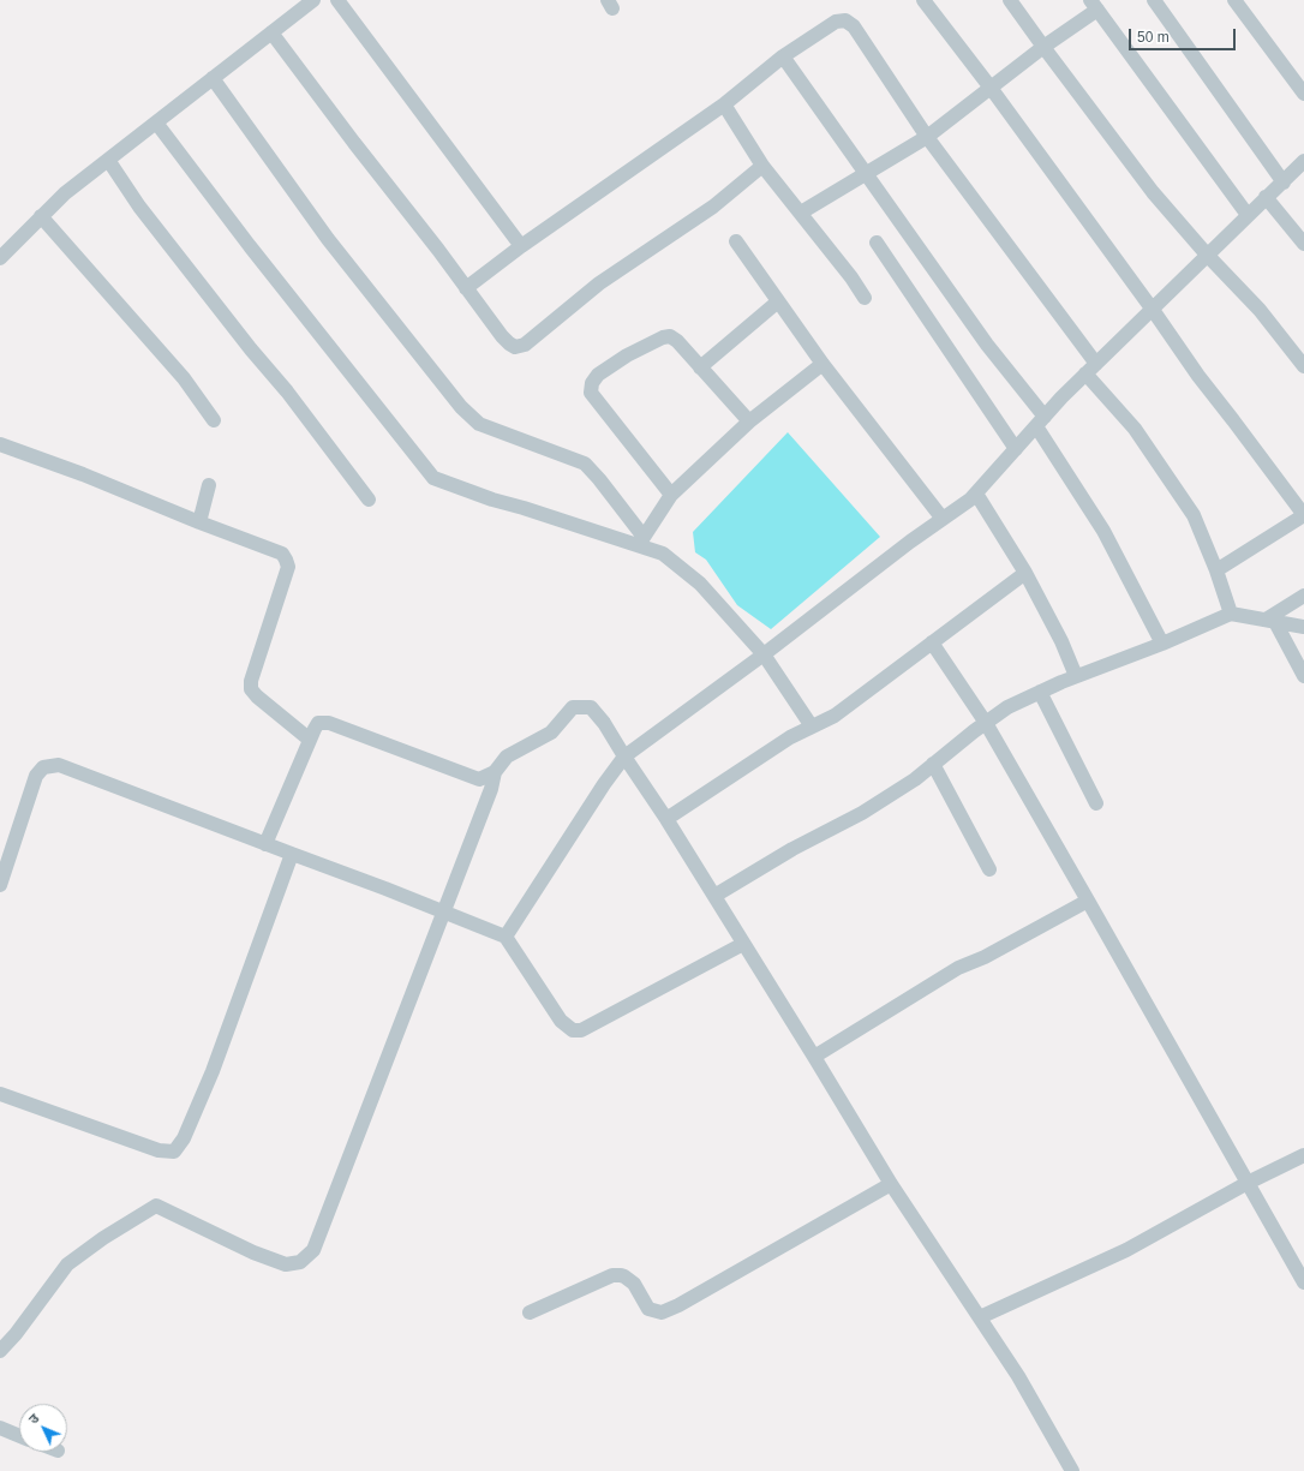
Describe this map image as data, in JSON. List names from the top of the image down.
{
  "scale_bar": "50 m",
  "north": "top left"
}
